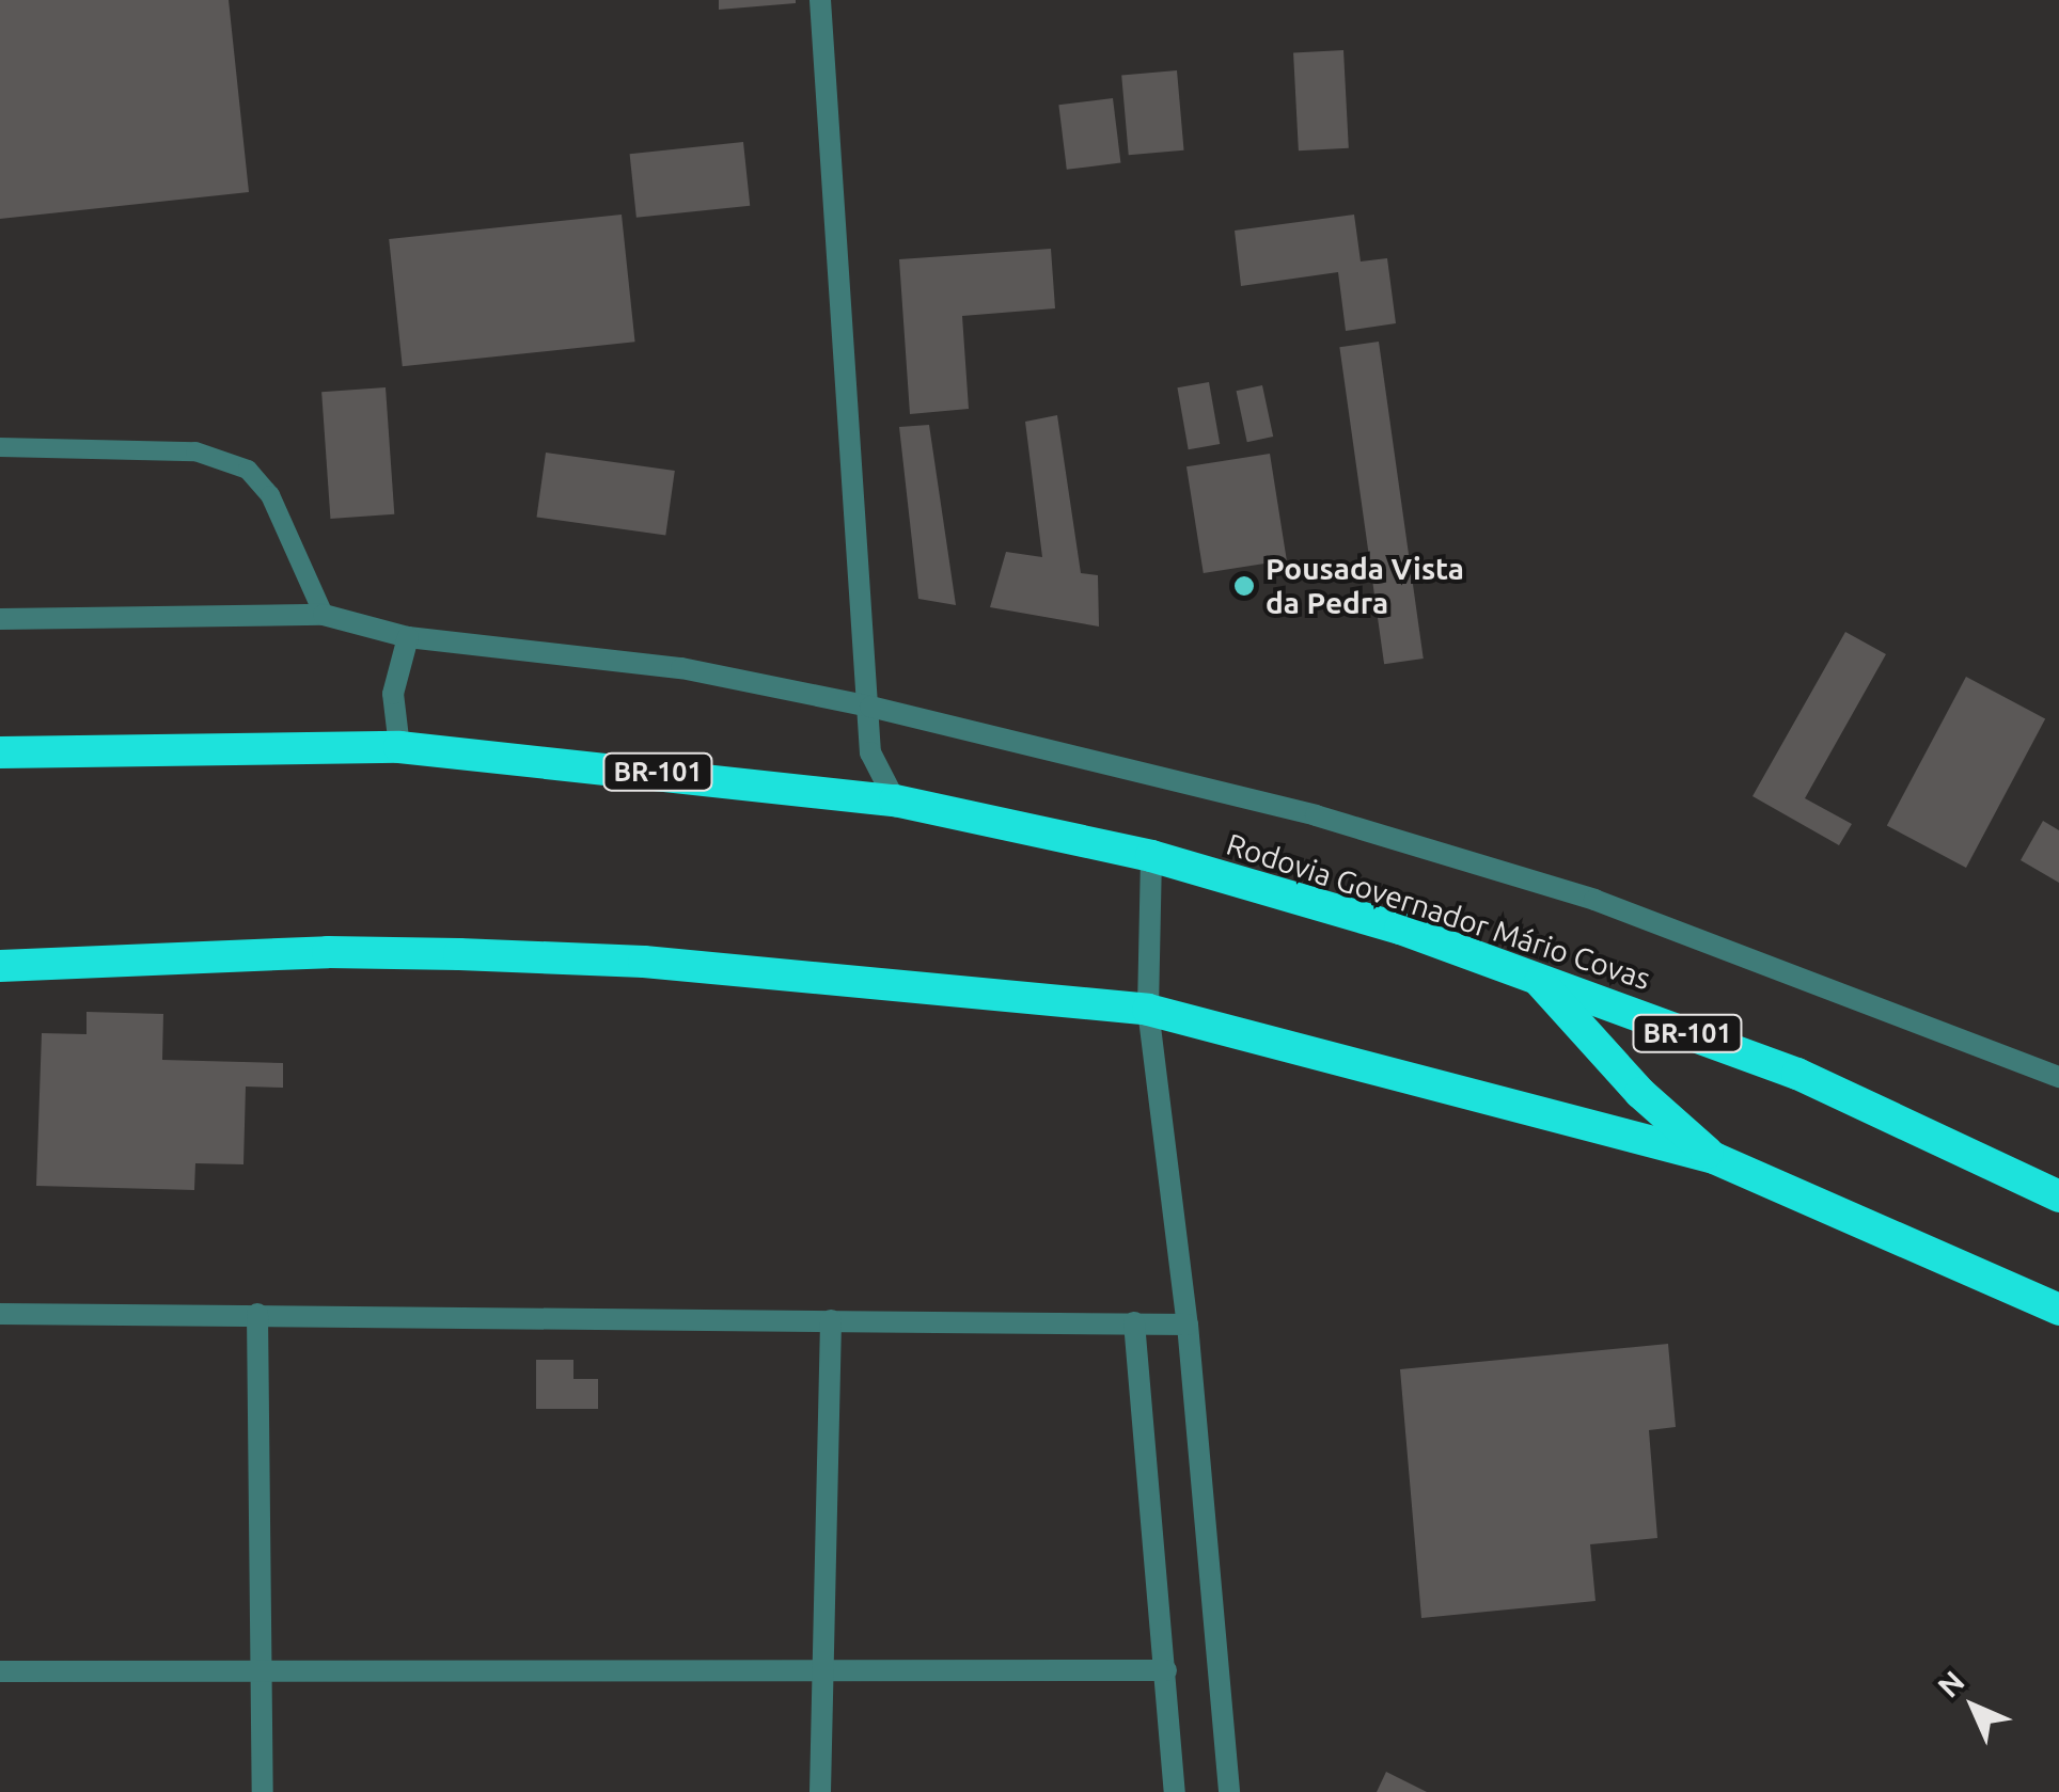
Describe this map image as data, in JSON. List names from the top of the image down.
{
  "streets": {
    "highway": ["BR-101", "Rodovia Governador Mário Covas"]
  },
  "places": ["Pousada Vista da Pedra"],
  "north": "top left"
}
